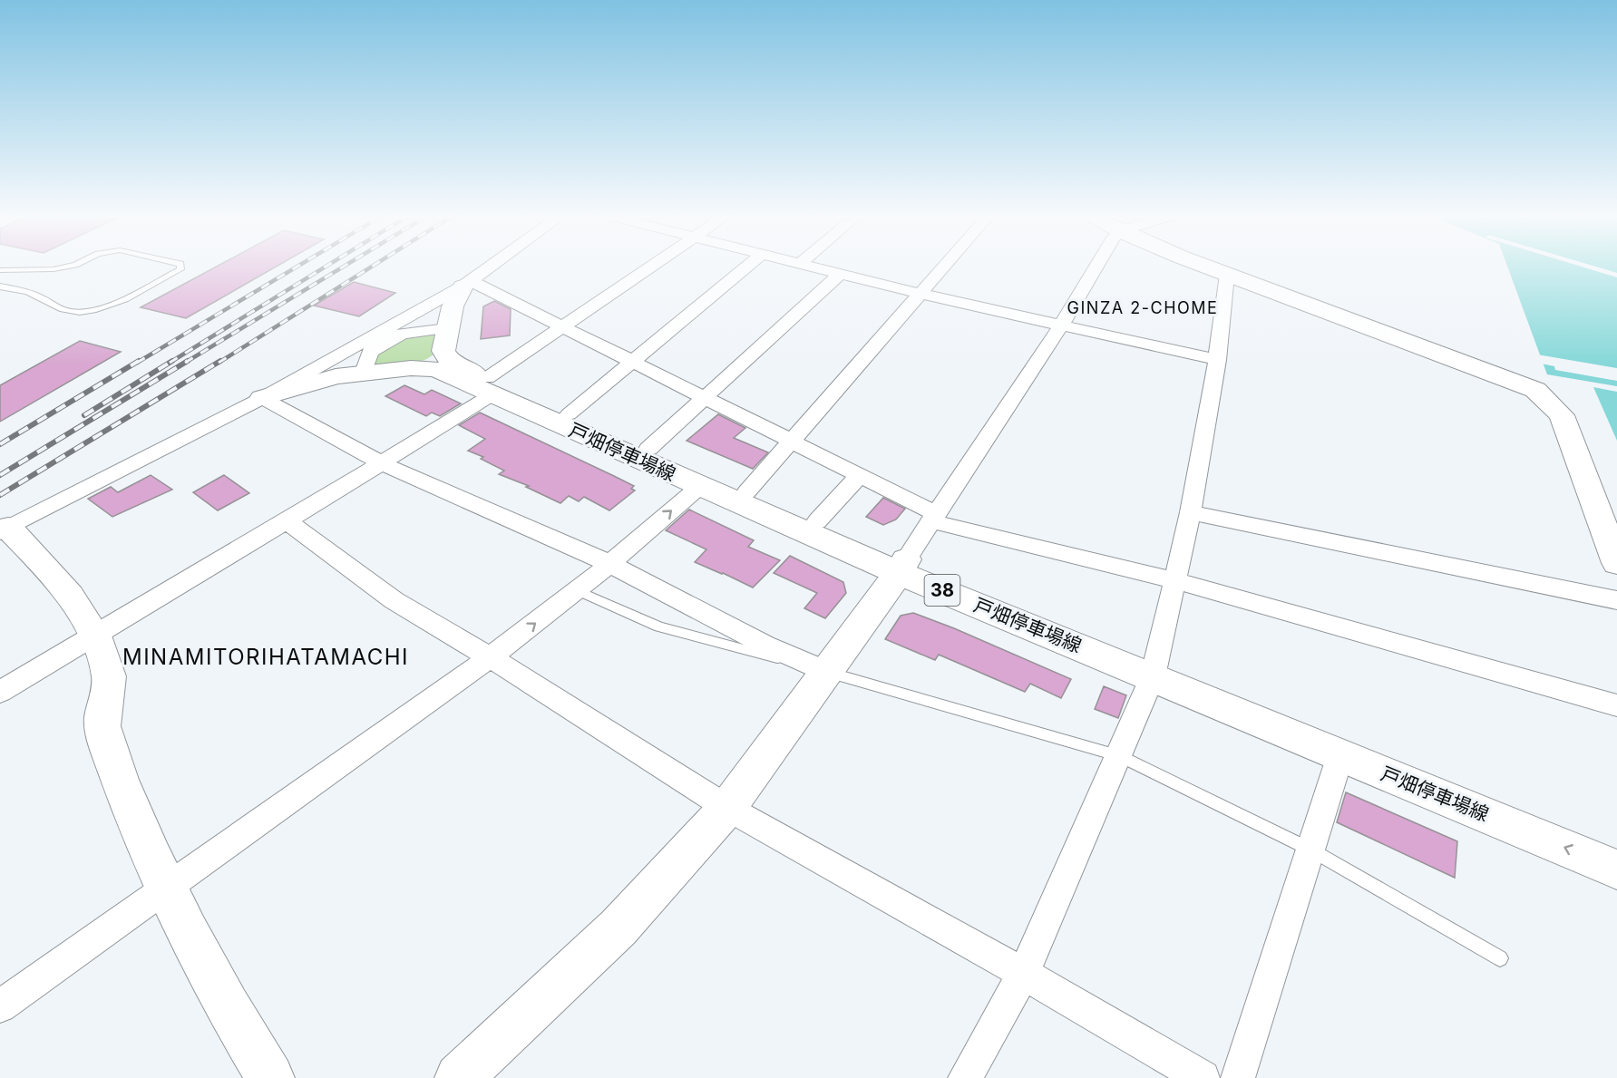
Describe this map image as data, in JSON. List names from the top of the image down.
{
  "streets": {
    "main road": ["戸畑停車場線", "38"]
  },
  "districts": ["GINZA 2-CHOME", "MINAMITORIHATAMACHI"]
}
